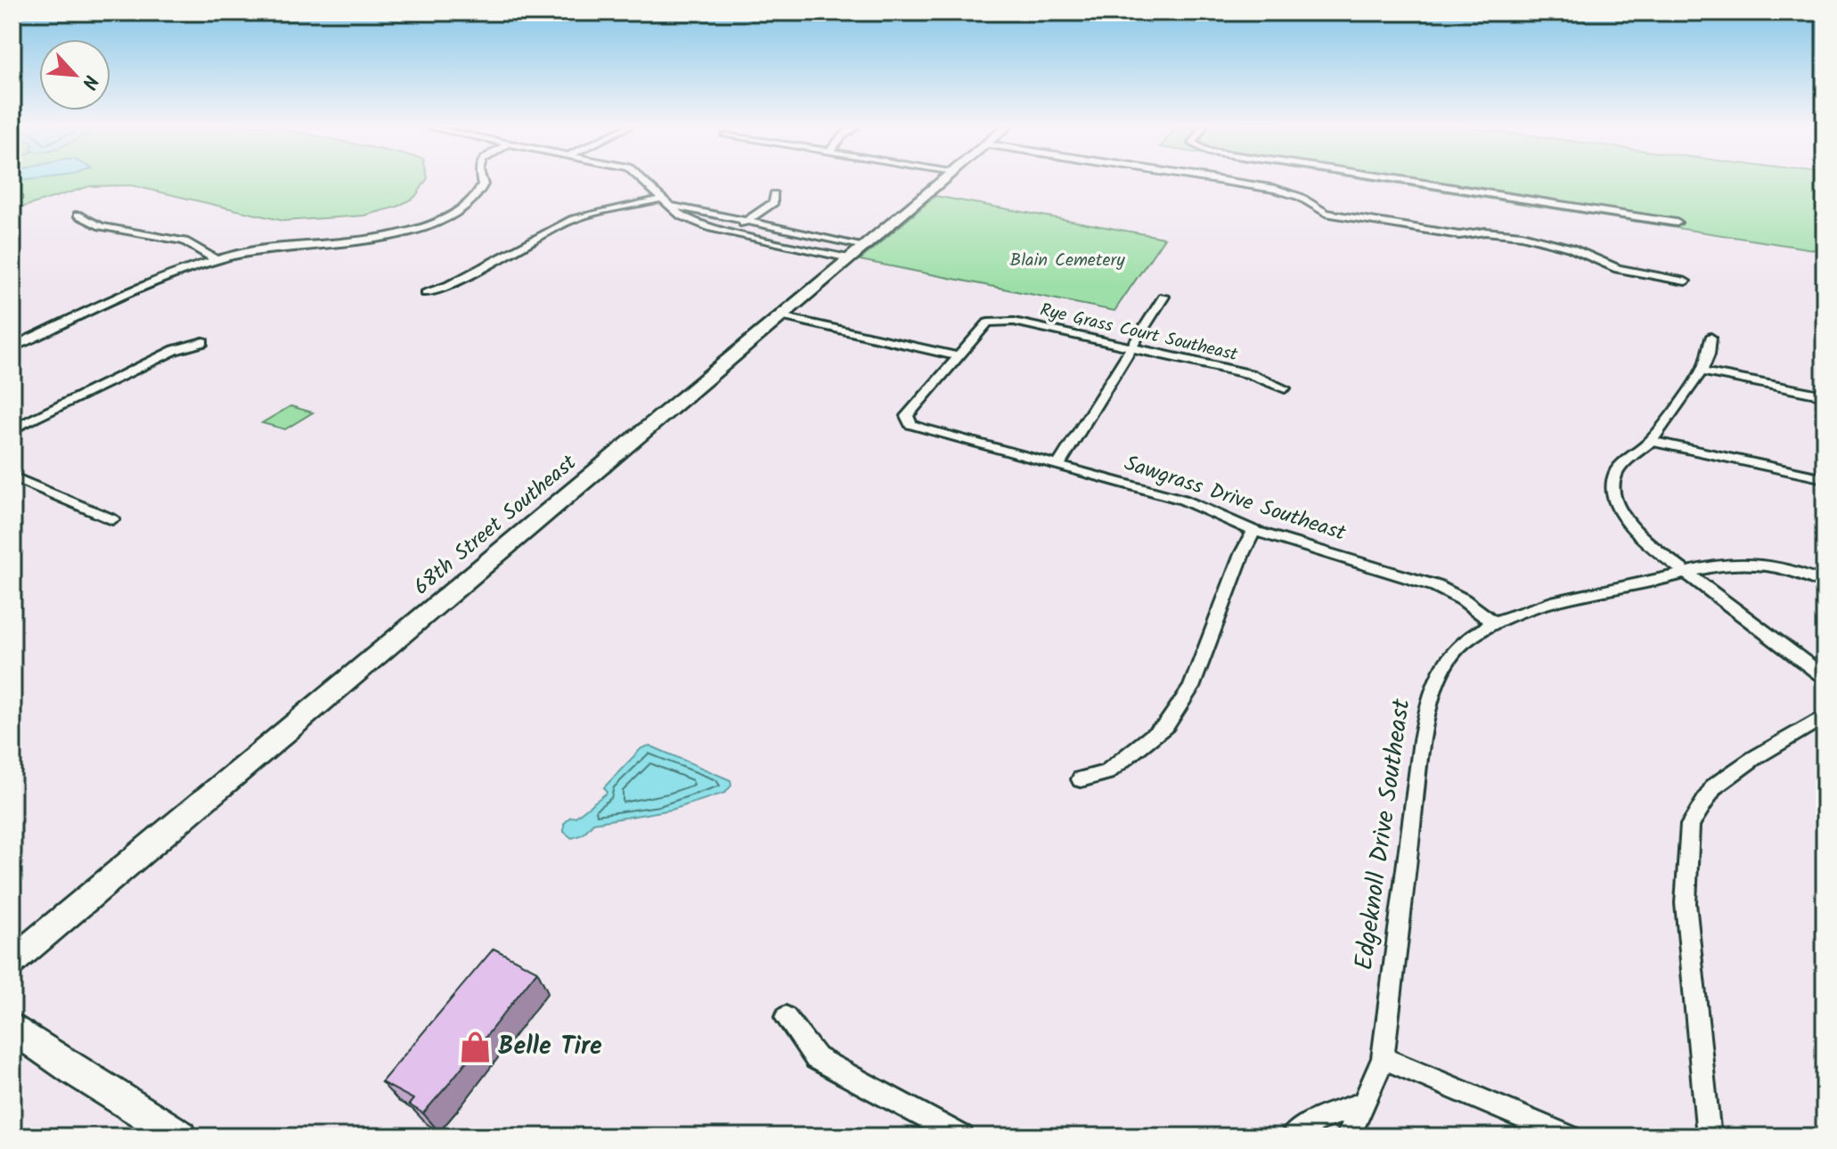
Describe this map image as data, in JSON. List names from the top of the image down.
{
  "streets": {
    "main road": ["68th Street Southeast"],
    "street": ["Rye Grass Court Southeast", "Sawgrass Drive Southeast", "Edgeknoll Drive Southeast"]
  },
  "crossings": [
    ["Rye Grass Court Southeast", "Sawgrass Drive Southeast"],
    ["Sawgrass Drive Southeast", "Edgeknoll Drive Southeast"]
  ],
  "parks": ["Blain Cemetery"],
  "places": {
    "shop": ["Belle Tire"]
  },
  "north": "bottom right"
}
